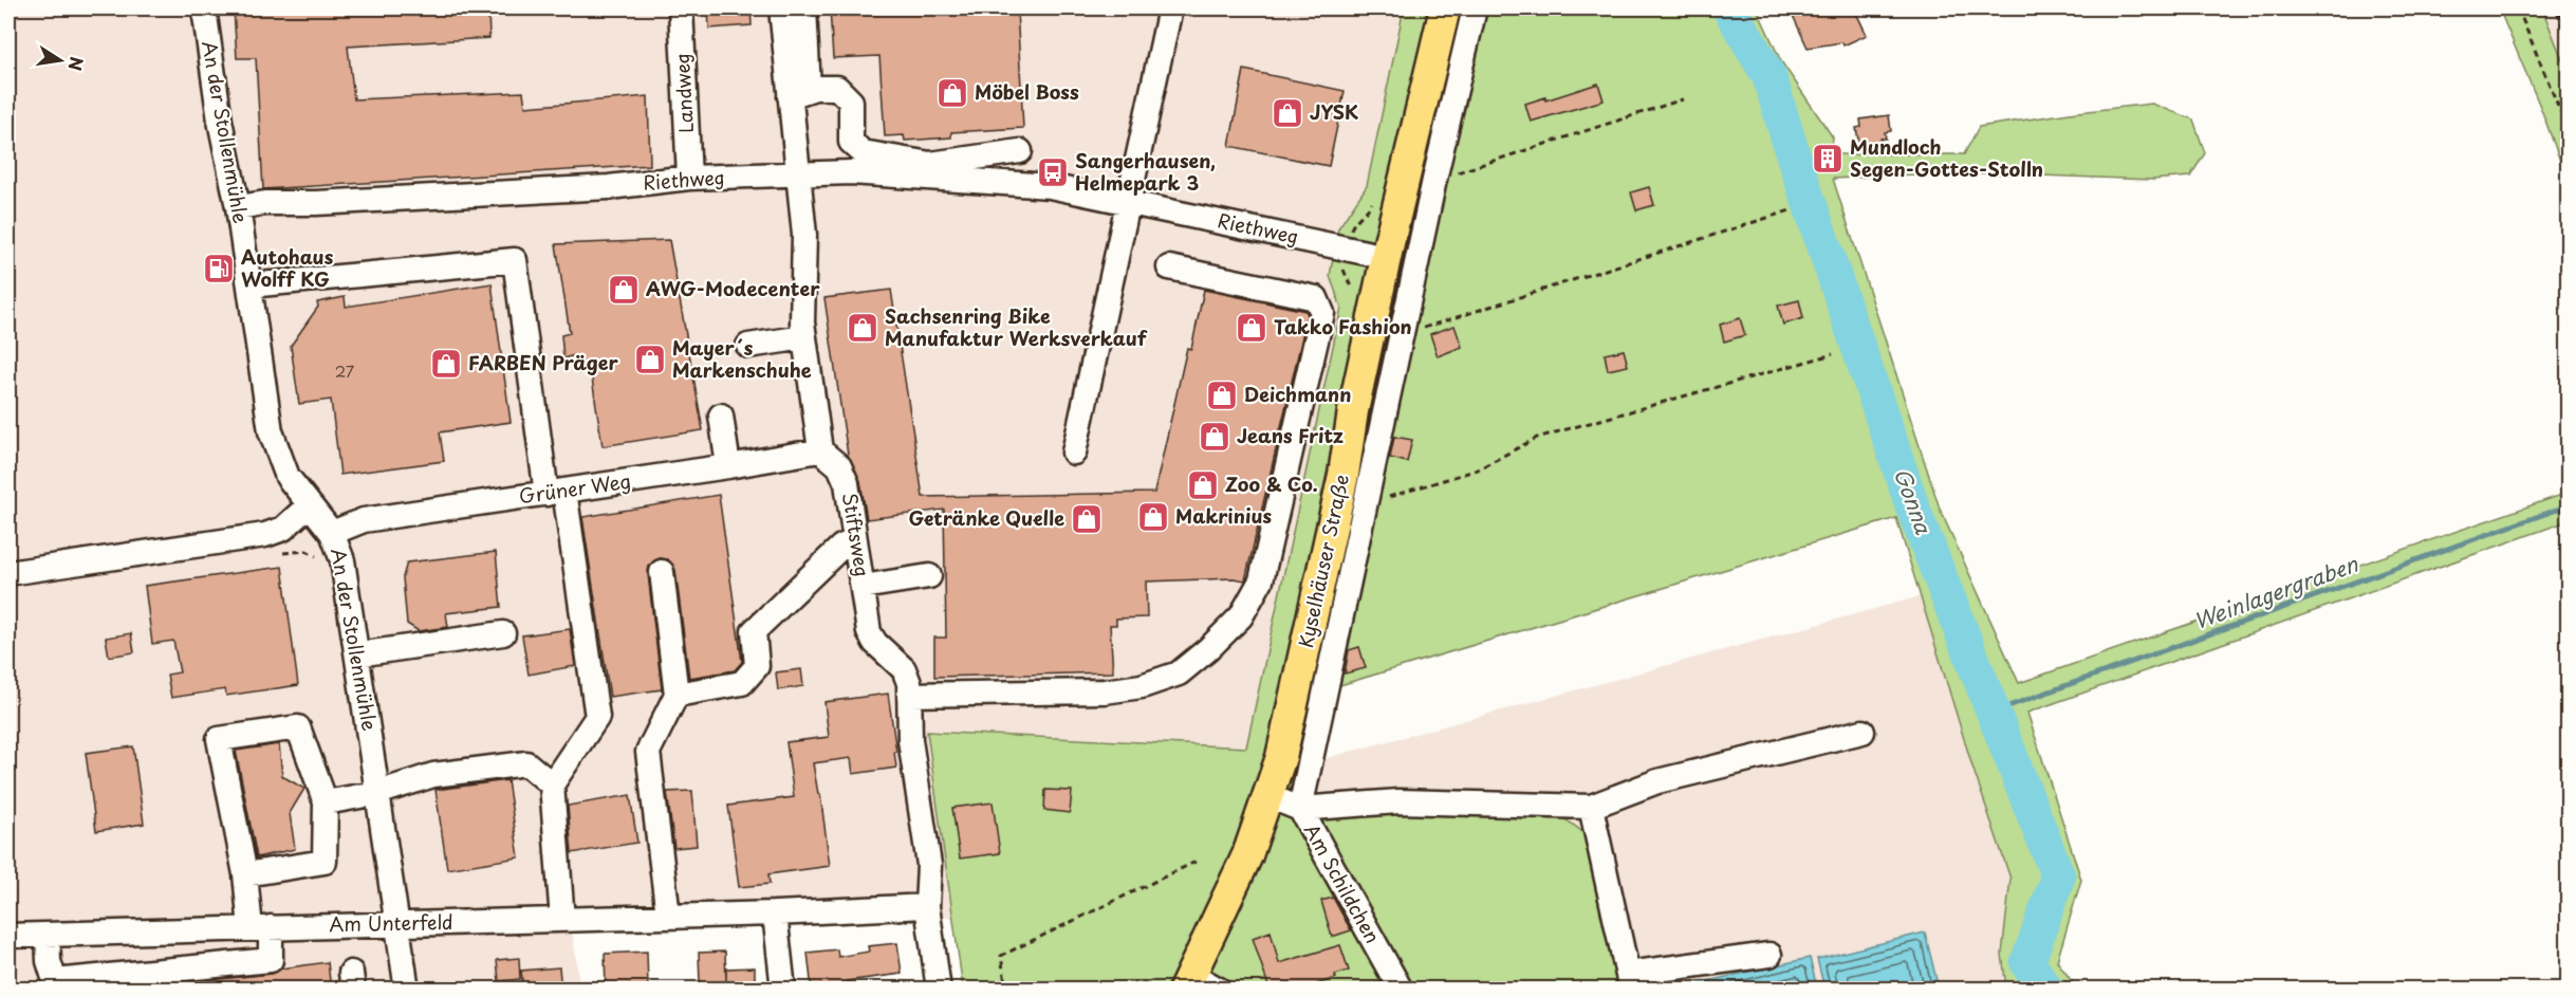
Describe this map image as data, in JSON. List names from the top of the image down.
{
  "streets": {
    "main road": ["Kyselhäuser Straße"],
    "street": [
      "Landweg",
      "An der Stollenmühle",
      "Riethweg",
      "Grüner Weg",
      "Stiftsweg",
      "Am Schildchen",
      "Am Unterfeld"
    ]
  },
  "crossings": [
    ["Landweg", "Riethweg"],
    ["An der Stollenmühle", "Riethweg"],
    ["An der Stollenmühle", "Grüner Weg"],
    ["An der Stollenmühle", "Am Unterfeld"],
    ["Riethweg", "Kyselhäuser Straße"],
    ["Grüner Weg", "Stiftsweg"],
    ["Stiftsweg", "Am Unterfeld"],
    ["Kyselhäuser Straße", "Am Schildchen"]
  ],
  "water": ["Gonna", "Weinlagergraben"],
  "places": {
    "shop": [
      "Möbel Boss",
      "JYSK",
      "AWG-Modecenter",
      "Sachsenring Bike Manufaktur Werksverkauf",
      "Takko Fashion",
      "Mayer´s Markenschuhe",
      "FARBEN Präger",
      "Deichmann",
      "Jeans Fritz",
      "Zoo & Co.",
      "Makrinius",
      "Getränke Quelle"
    ],
    "building": ["Mundloch Segen-Gottes-Stolln"],
    "bus stop": ["Sangerhausen, Helmepark 3"],
    "fuel station": ["Autohaus Wolff KG"]
  },
  "house_numbers": ["27"],
  "north": "right"
}
